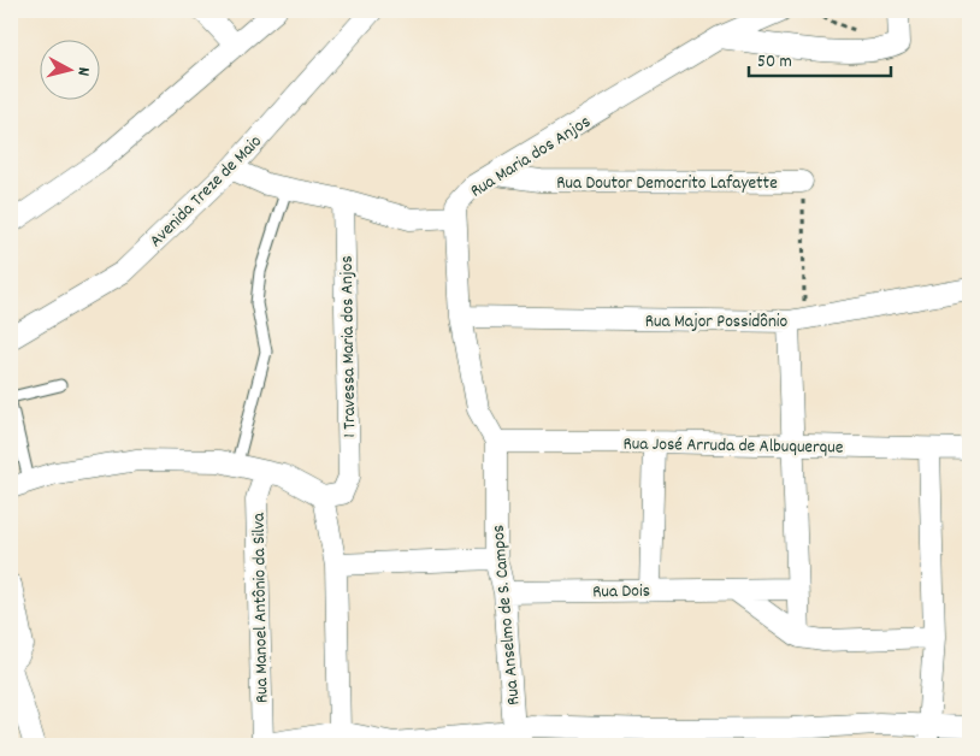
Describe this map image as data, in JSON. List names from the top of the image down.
{
  "streets": {
    "street": [
      "Rua Maria dos Anjos",
      "Rua Doutor Democrito Lafayette",
      "Avenida Treze de Maio",
      "Rua Major Possidônio",
      "1 Travessa Maria dos Anjos",
      "Rua José Arruda de Albuquerque",
      "Rua Dois",
      "Rua Manoel Antônio da Silva",
      "Rua Anselmo de S. Campos"
    ]
  },
  "crossings": [
    ["Rua Maria dos Anjos", "Rua Doutor Democrito Lafayette"],
    ["Rua Maria dos Anjos", "Rua Anselmo de S. Campos"],
    ["Rua Major Possidônio", "Rua Anselmo de S. Campos"],
    ["Rua José Arruda de Albuquerque", "Rua Anselmo de S. Campos"],
    ["Rua Dois", "Rua Anselmo de S. Campos"]
  ],
  "scale_bar": "50 m",
  "north": "right"
}
